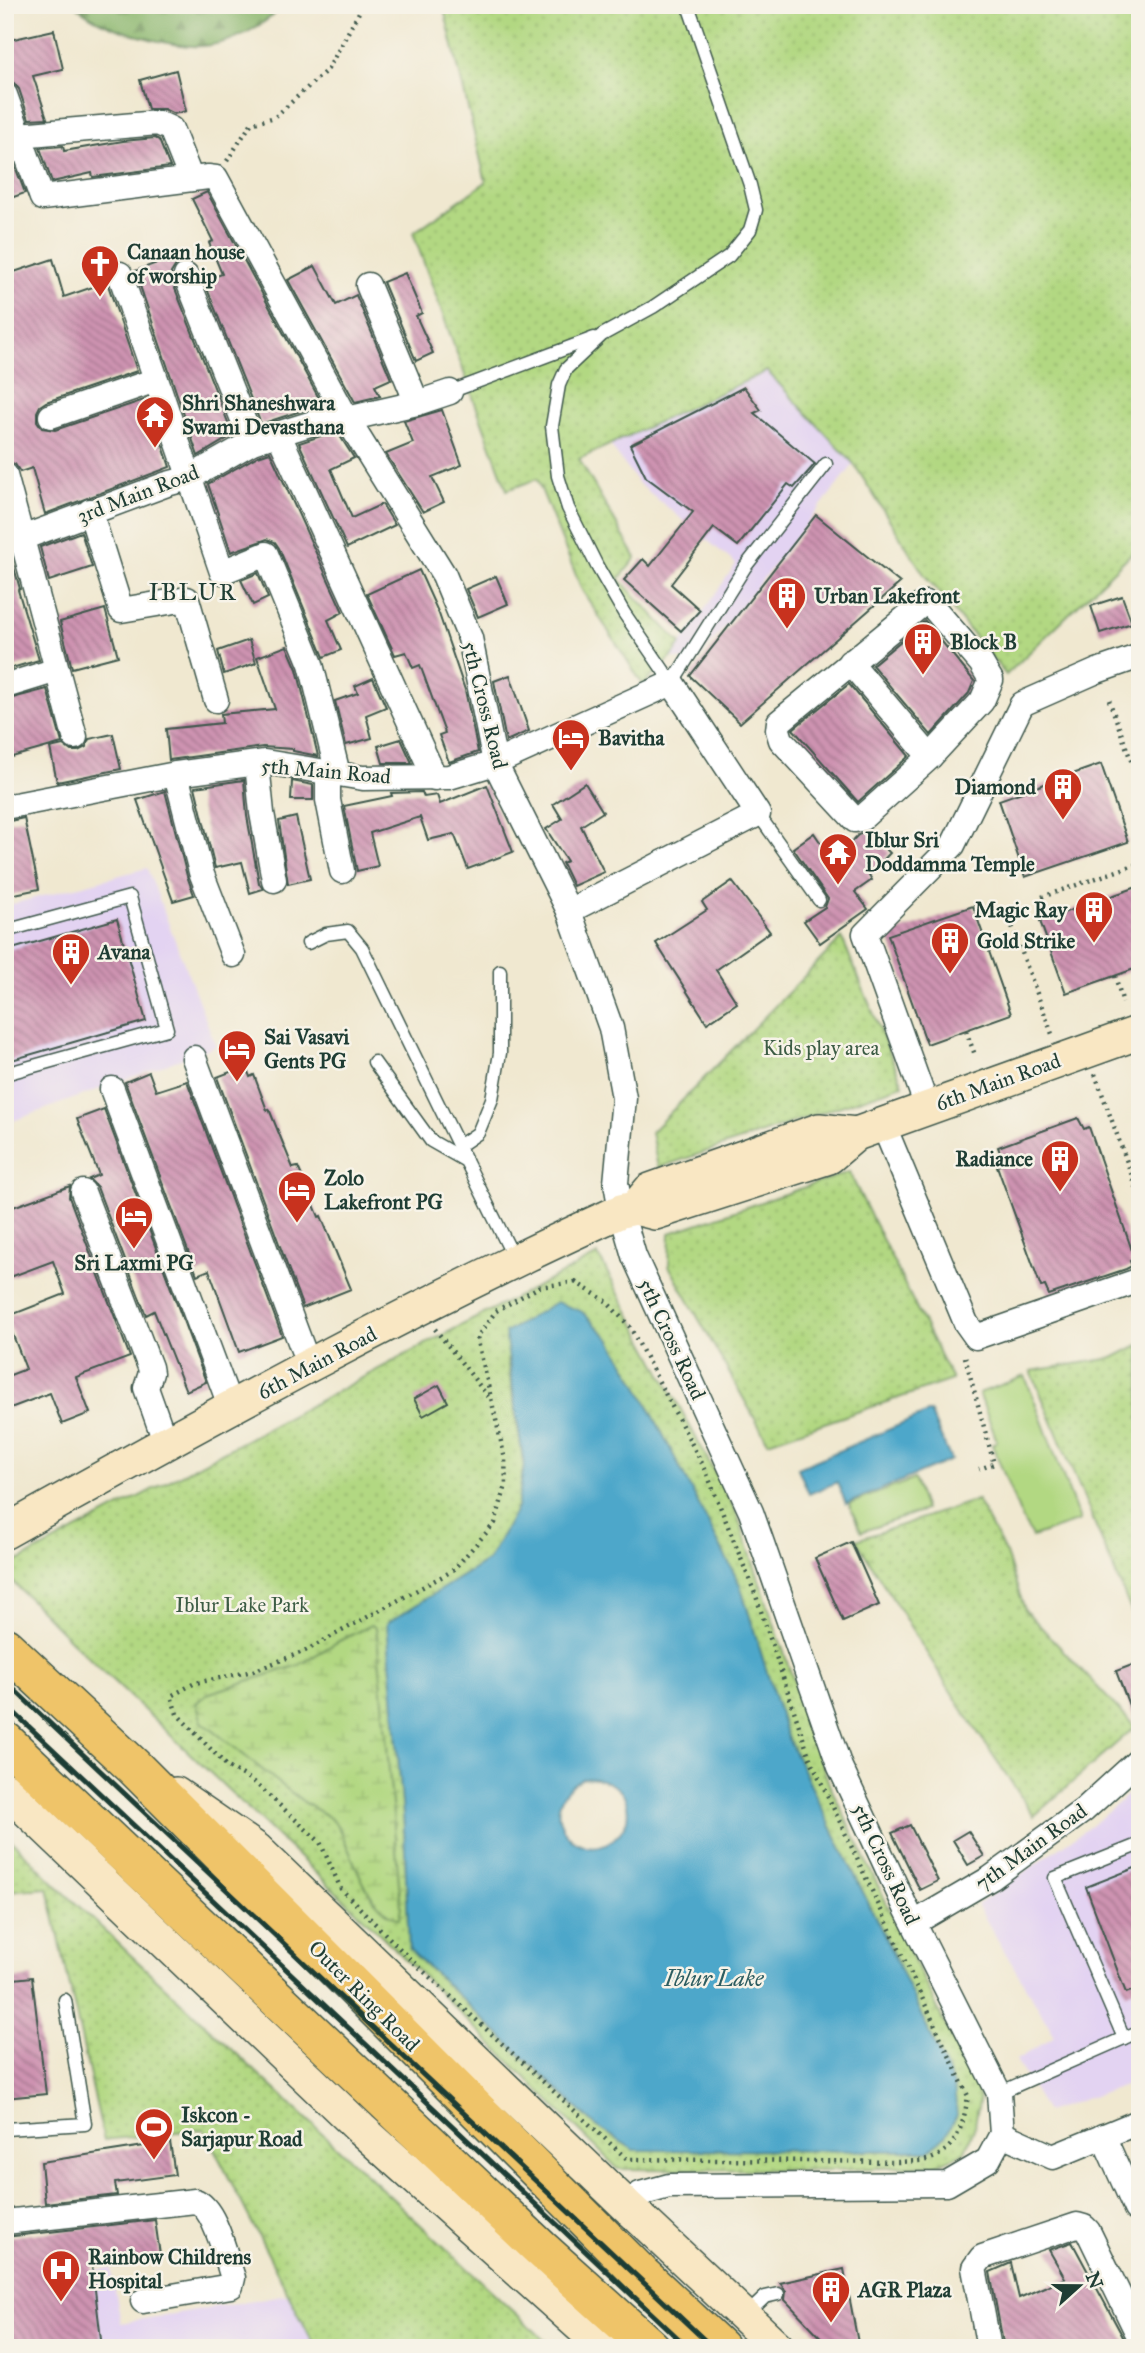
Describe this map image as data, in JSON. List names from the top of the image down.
{
  "streets": {
    "highway": ["Outer Ring Road"],
    "street": [
      "3rd Main Road",
      "5th Cross Road",
      "5th Main Road",
      "6th Main Road",
      "7th Main Road"
    ]
  },
  "crossings": [
    ["3rd Main Road", "5th Cross Road"],
    ["5th Cross Road", "5th Main Road"],
    ["5th Cross Road", "6th Main Road"],
    ["5th Cross Road", "7th Main Road"]
  ],
  "districts": ["IBLUR"],
  "water": ["Iblur Lake"],
  "parks": ["Kids play area", "Iblur Lake Park"],
  "places": {
    "church": ["Canaan house of worship"],
    "temple": ["Shri Shaneshwara Swami Devasthana", "Iblur Sri Doddamma Temple"],
    "building": [
      "Urban Lakefront",
      "Block B",
      "Diamond",
      "Magic Ray",
      "Gold Strike",
      "Avana",
      "Radiance",
      "AGR Plaza"
    ],
    "hotel": [
      "Bavitha",
      "Sai Vasavi Gents PG",
      "Zolo Lakefront PG",
      "Sri Laxmi PG"
    ],
    "sports": ["Iskcon - Sarjapur Road"],
    "hospital": ["Rainbow Childrens Hospital"]
  },
  "north": "right"
}
